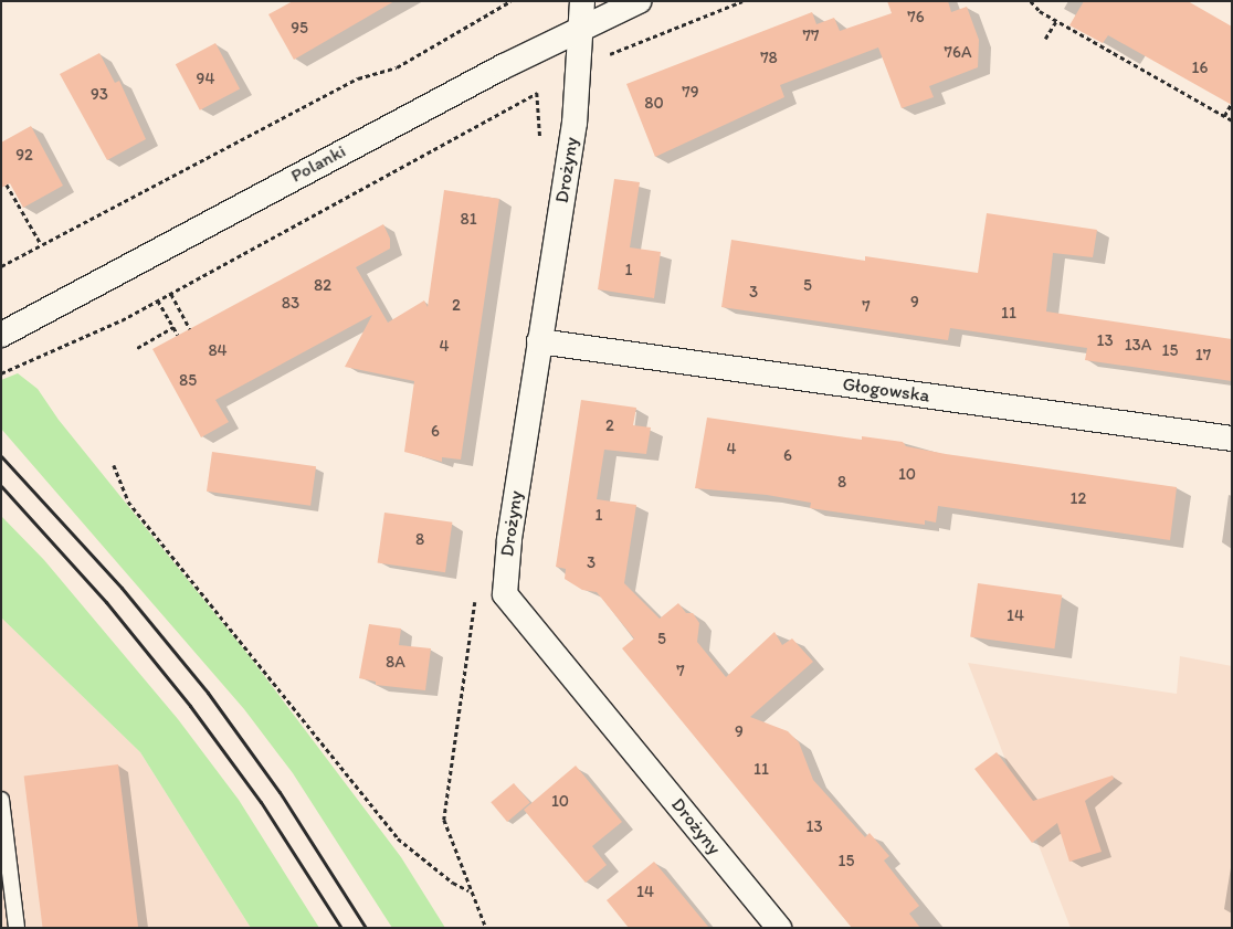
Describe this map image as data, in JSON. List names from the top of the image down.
{
  "streets": {
    "street": ["Polanki", "Drożyny", "Głogowska"]
  },
  "crossings": [
    ["Polanki", "Drożyny"],
    ["Drożyny", "Głogowska"]
  ],
  "house_numbers": [
    "76",
    "95",
    "77",
    "76A",
    "78",
    "16",
    "94",
    "79",
    "93",
    "80",
    "92",
    "81",
    "1",
    "82",
    "5",
    "3",
    "9",
    "83",
    "2",
    "7",
    "11",
    "13",
    "13A",
    "4",
    "84",
    "15",
    "17",
    "85",
    "2",
    "6",
    "4",
    "6",
    "10",
    "8",
    "12",
    "1",
    "8",
    "3",
    "14",
    "5",
    "8A",
    "7",
    "9",
    "11",
    "10",
    "13",
    "15",
    "14"
  ]
}
